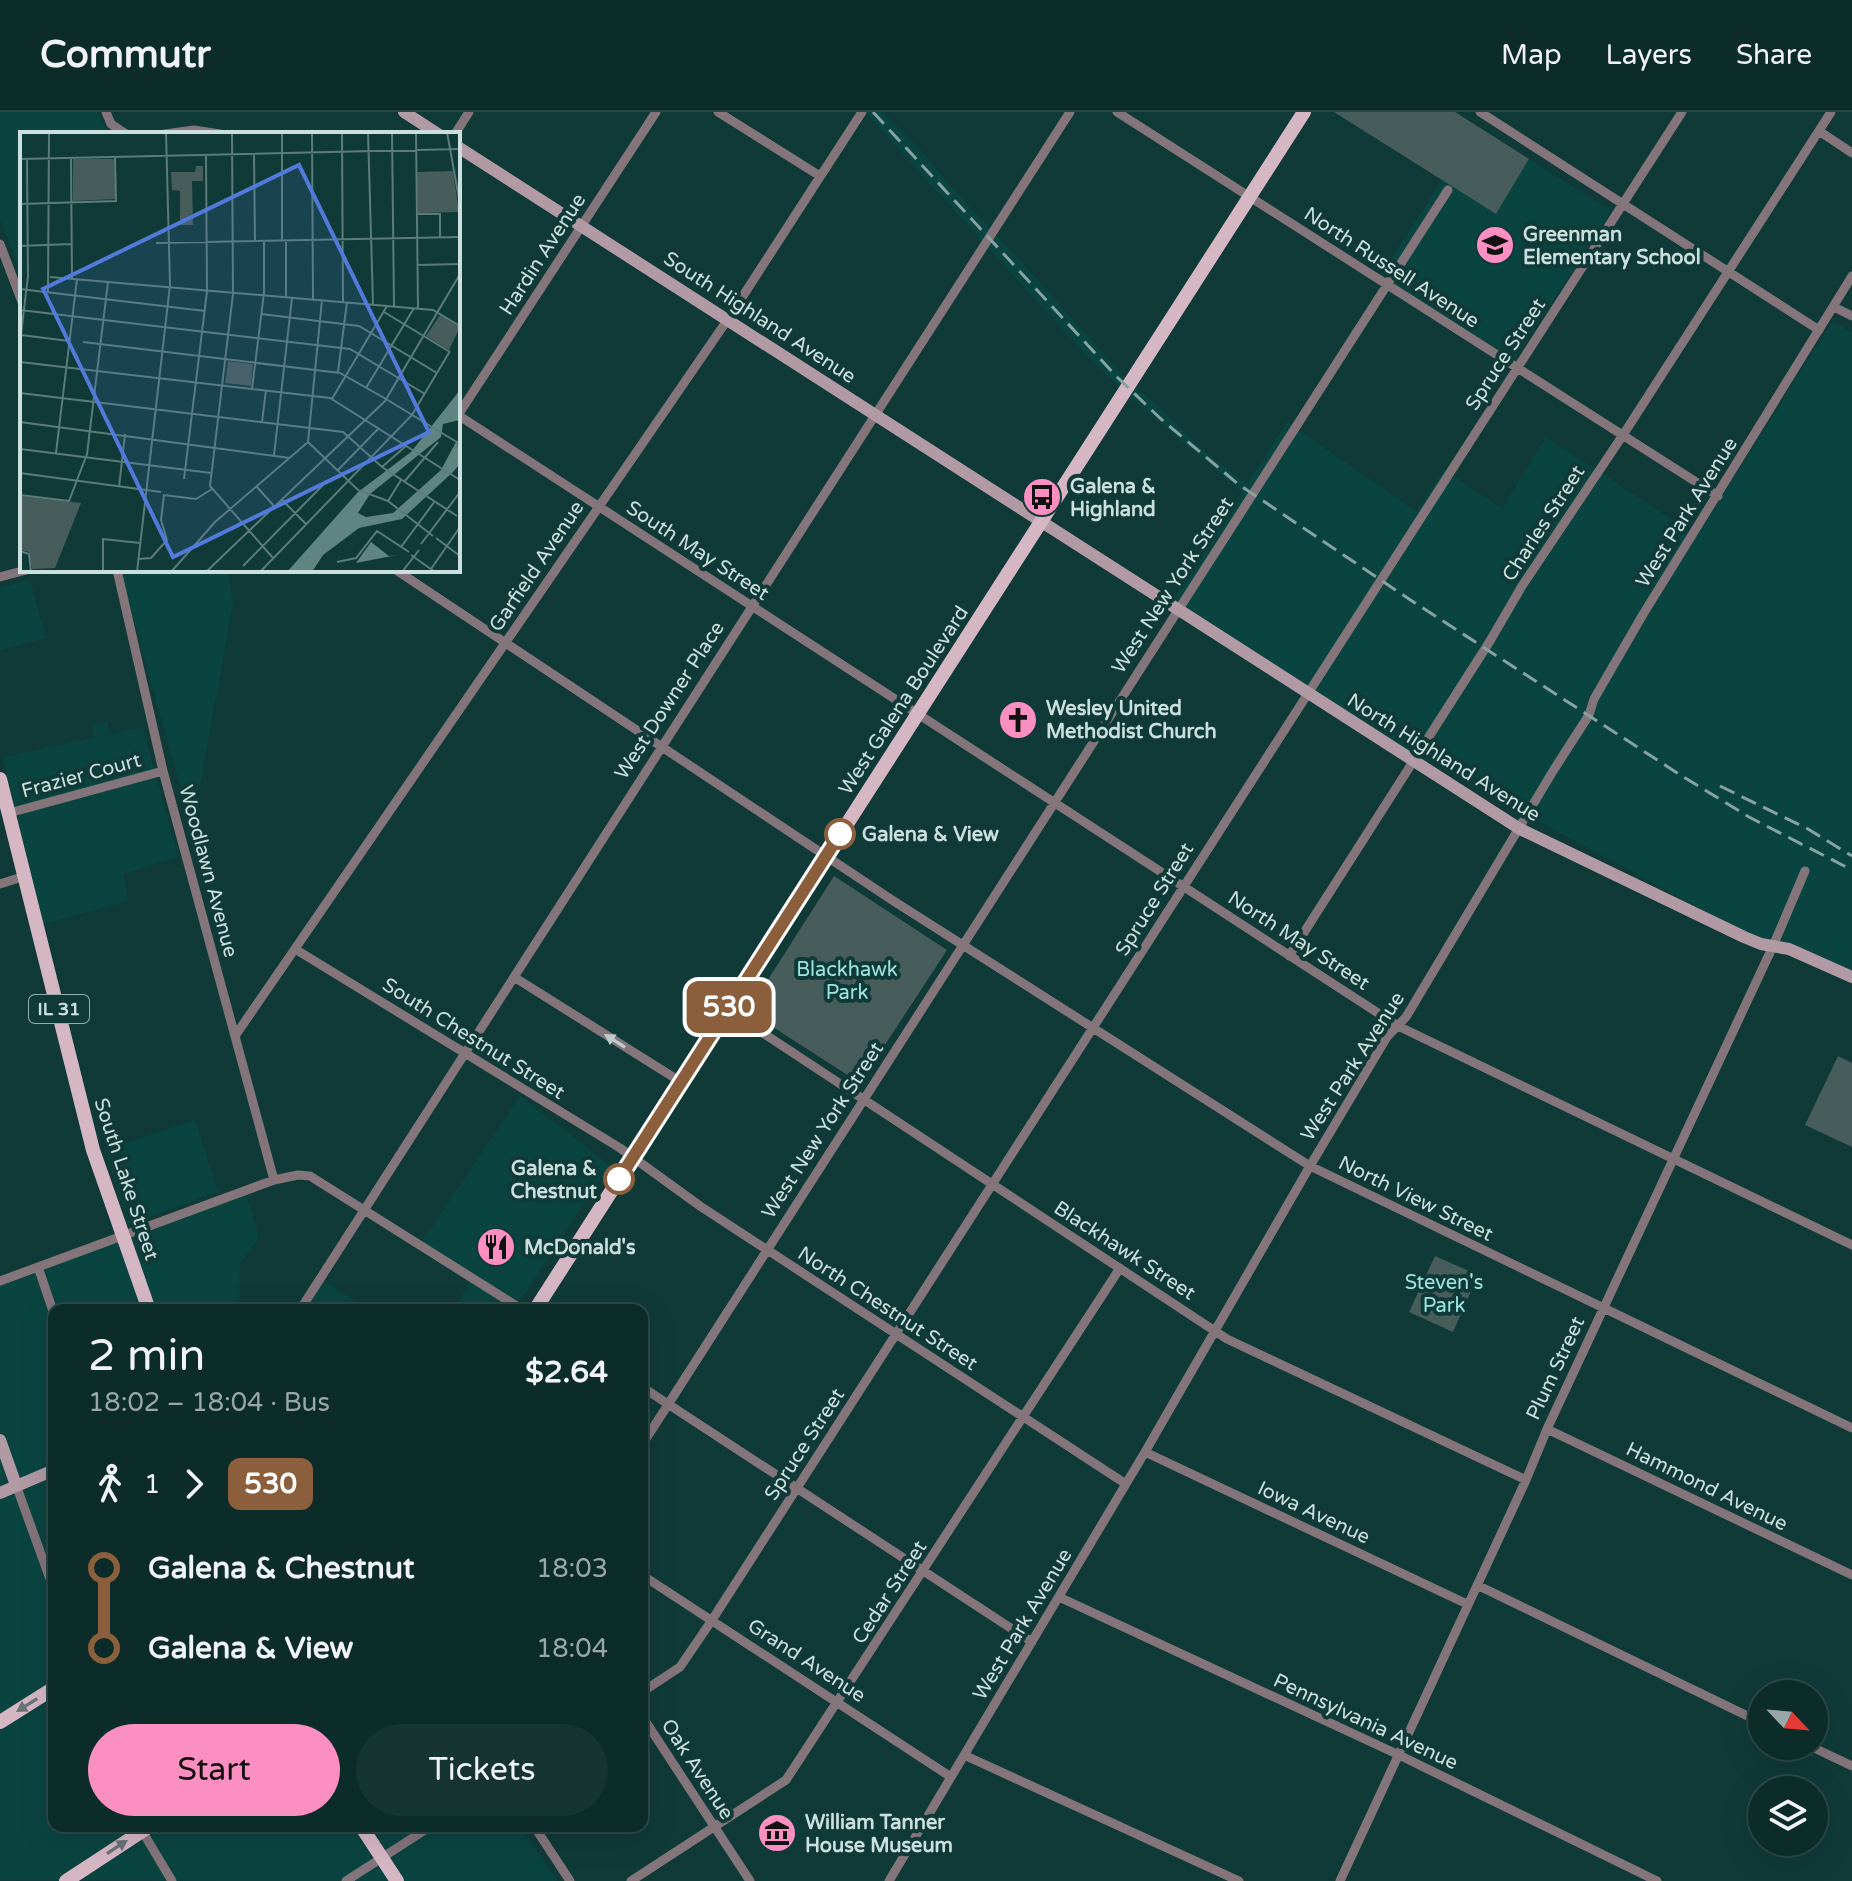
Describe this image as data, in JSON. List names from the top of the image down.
{
  "streets": {
    "main road": ["West Galena Boulevard", "IL 31", "South Lake Street"],
    "street": [
      "Hardin Avenue",
      "North Russell Avenue",
      "South Highland Avenue",
      "Spruce Street",
      "West Park Avenue",
      "Charles Street",
      "South May Street",
      "Garfield Avenue",
      "West New York Street",
      "West Downer Place",
      "North Highland Avenue",
      "Frazier Court",
      "Woodlawn Avenue",
      "North May Street",
      "South Chestnut Street",
      "North View Street",
      "Blackhawk Street",
      "North Chestnut Street",
      "Plum Street",
      "Hammond Avenue",
      "Iowa Avenue",
      "Cedar Street",
      "Grand Avenue",
      "Pennsylvania Avenue",
      "Oak Avenue"
    ]
  },
  "crossings": [
    ["Hardin Avenue", "South Highland Avenue"],
    ["North Russell Avenue", "Spruce Street"],
    ["North Russell Avenue", "West Park Avenue"],
    ["North Russell Avenue", "Charles Street"],
    ["North Russell Avenue", "West New York Street"],
    ["North Russell Avenue", "West Galena Boulevard"],
    ["South Highland Avenue", "Garfield Avenue"],
    ["South Highland Avenue", "West Downer Place"],
    ["South Highland Avenue", "West Galena Boulevard"],
    ["South Highland Avenue", "North Highland Avenue"],
    ["Spruce Street", "North Highland Avenue"],
    ["Spruce Street", "North May Street"],
    ["Spruce Street", "North View Street"],
    ["Spruce Street", "Blackhawk Street"],
    ["Spruce Street", "North Chestnut Street"],
    ["Spruce Street", "Grand Avenue"],
    ["West Park Avenue", "North Highland Avenue"],
    ["West Park Avenue", "North May Street"],
    ["West Park Avenue", "North View Street"],
    ["West Park Avenue", "Blackhawk Street"],
    ["West Park Avenue", "North Chestnut Street"],
    ["West Park Avenue", "Iowa Avenue"],
    ["West Park Avenue", "Grand Avenue"],
    ["West Park Avenue", "Pennsylvania Avenue"],
    ["Charles Street", "North Highland Avenue"],
    ["Charles Street", "North May Street"],
    ["South May Street", "Garfield Avenue"],
    ["South May Street", "West Downer Place"],
    ["South May Street", "West Galena Boulevard"],
    ["South May Street", "North May Street"],
    ["Garfield Avenue", "Woodlawn Avenue"],
    ["Garfield Avenue", "South Chestnut Street"],
    ["Garfield Avenue", "North View Street"],
    ["West New York Street", "North Highland Avenue"],
    ["West New York Street", "North May Street"],
    ["West New York Street", "North View Street"],
    ["West New York Street", "Blackhawk Street"],
    ["West New York Street", "North Chestnut Street"],
    ["West Downer Place", "South Chestnut Street"],
    ["West Downer Place", "North View Street"],
    ["West Galena Boulevard", "North Highland Avenue"],
    ["West Galena Boulevard", "North May Street"],
    ["West Galena Boulevard", "South Chestnut Street"],
    ["West Galena Boulevard", "North View Street"],
    ["West Galena Boulevard", "Blackhawk Street"],
    ["West Galena Boulevard", "North Chestnut Street"],
    ["North Highland Avenue", "Plum Street"],
    ["Frazier Court", "Woodlawn Avenue"],
    ["Frazier Court", "South Lake Street"],
    ["North May Street", "Plum Street"],
    ["South Chestnut Street", "North Chestnut Street"],
    ["North View Street", "Plum Street"],
    ["Blackhawk Street", "Plum Street"],
    ["Blackhawk Street", "Cedar Street"],
    ["North Chestnut Street", "Cedar Street"],
    ["Plum Street", "Hammond Avenue"],
    ["Plum Street", "Iowa Avenue"],
    ["Plum Street", "Pennsylvania Avenue"],
    ["Cedar Street", "Grand Avenue"],
    ["Cedar Street", "Oak Avenue"]
  ],
  "parks": ["Blackhawk Park", "Steven's Park"],
  "places": {
    "school or university": ["Greenman Elementary School"],
    "bus stop": ["Galena & Highland"],
    "church": ["Wesley United Methodist Church"],
    "other": ["Galena & View", "Galena & Chestnut"],
    "restaurant": ["McDonald's"],
    "museum": ["William Tanner House Museum"]
  },
  "lines": ["bus line 530"],
  "north": "bottom right",
  "page": {
    "header": "Commutr",
    "nav": ["Map", "Layers", "Share"],
    "on_map": "530",
    "heading": ["2 min", "18:02 – 18:04 · Bus", "$2.64"],
    "legs": ["1", "530"],
    "list": [
      {
        "name": "Galena & Chestnut",
        "value": "18:03"
      },
      {
        "name": "Galena & View",
        "value": "18:04"
      }
    ],
    "buttons": ["Start", "Tickets"]
  }
}
